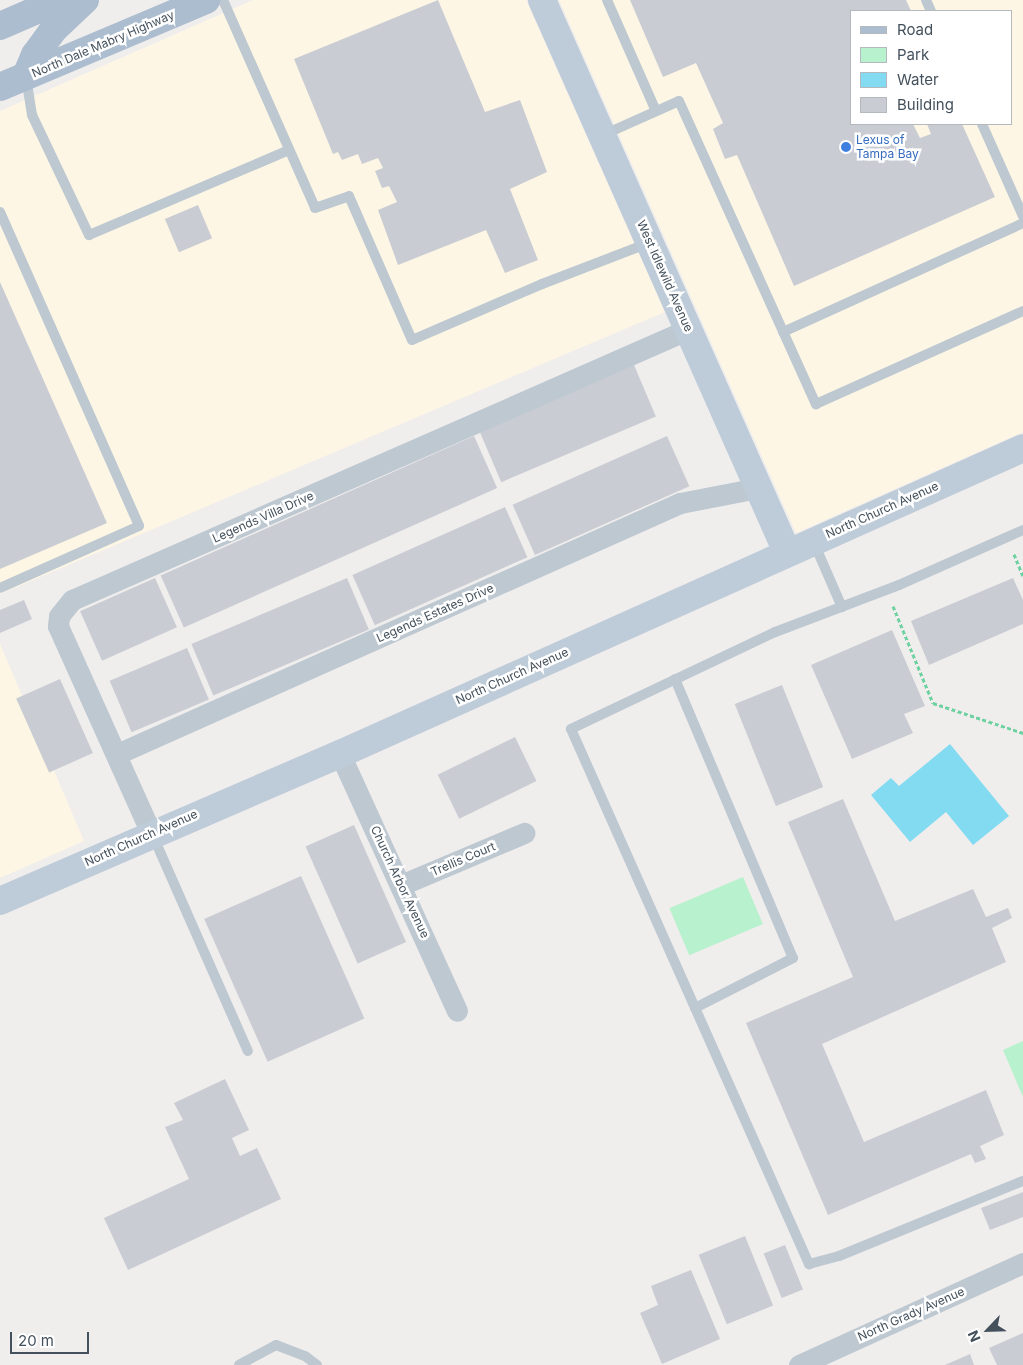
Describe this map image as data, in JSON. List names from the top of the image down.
{
  "streets": {
    "main road": ["North Dale Mabry Highway"],
    "street": [
      "West Idlewild Avenue",
      "North Church Avenue",
      "Legends Villa Drive",
      "Legends Estates Drive",
      "Trellis Court",
      "Church Arbor Avenue",
      "North Grady Avenue"
    ]
  },
  "crossings": [
    ["West Idlewild Avenue", "North Church Avenue"],
    ["West Idlewild Avenue", "Legends Villa Drive"],
    ["West Idlewild Avenue", "Legends Estates Drive"],
    ["North Church Avenue", "Legends Villa Drive"],
    ["North Church Avenue", "Church Arbor Avenue"],
    ["Legends Villa Drive", "Legends Estates Drive"],
    ["Trellis Court", "Church Arbor Avenue"]
  ],
  "places": ["Lexus of Tampa Bay"],
  "legend": [
    "Road",
    "Park",
    "Water",
    "Building"
  ],
  "scale_bar": "20 m",
  "north": "bottom left"
}
